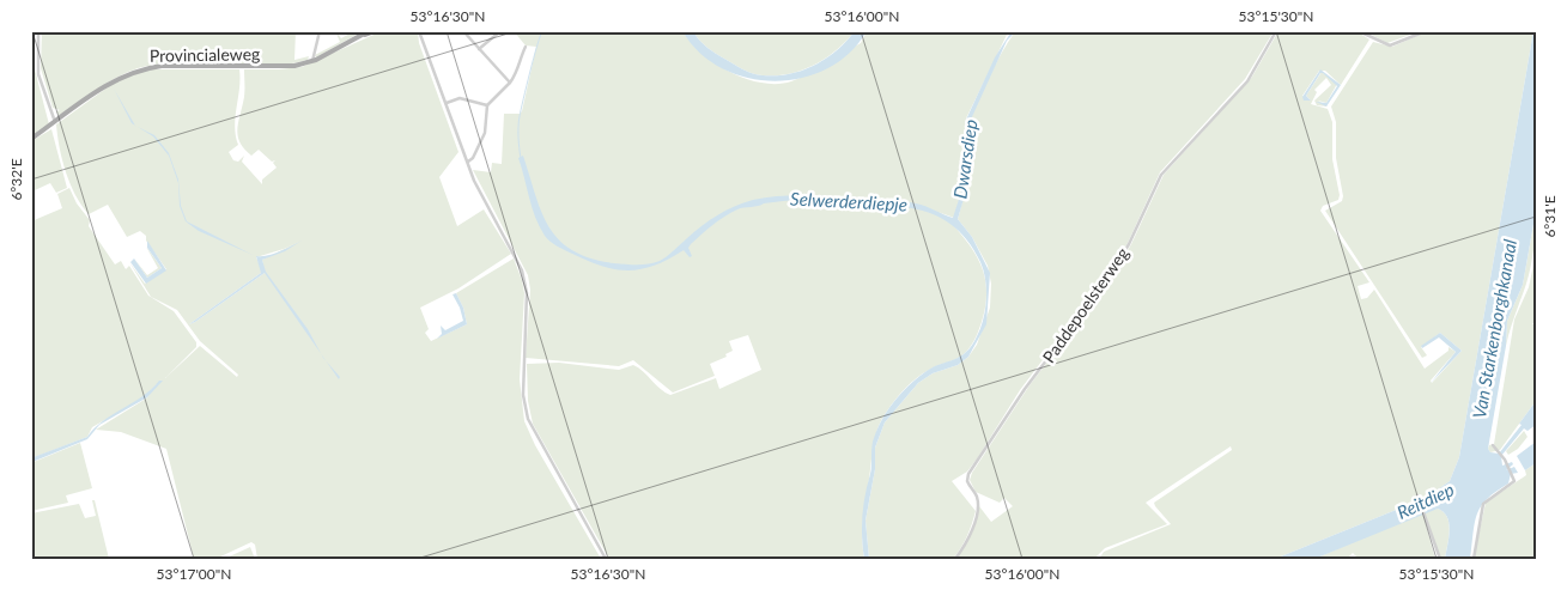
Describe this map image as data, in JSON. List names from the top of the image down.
{
  "streets": {
    "main road": ["Provincialeweg"],
    "street": ["Paddepoelsterweg"]
  },
  "water": [
    "Dwarsdiep",
    "Selwerderdiepje",
    "Van Starkenborghkanaal",
    "Reitdiep"
  ],
  "coordinates": [
    "53°16'30\"N",
    "53°16'00\"N",
    "53°15'30\"N",
    "6°32'E",
    "6°31'E",
    "53°17'00\"N"
  ]
}
